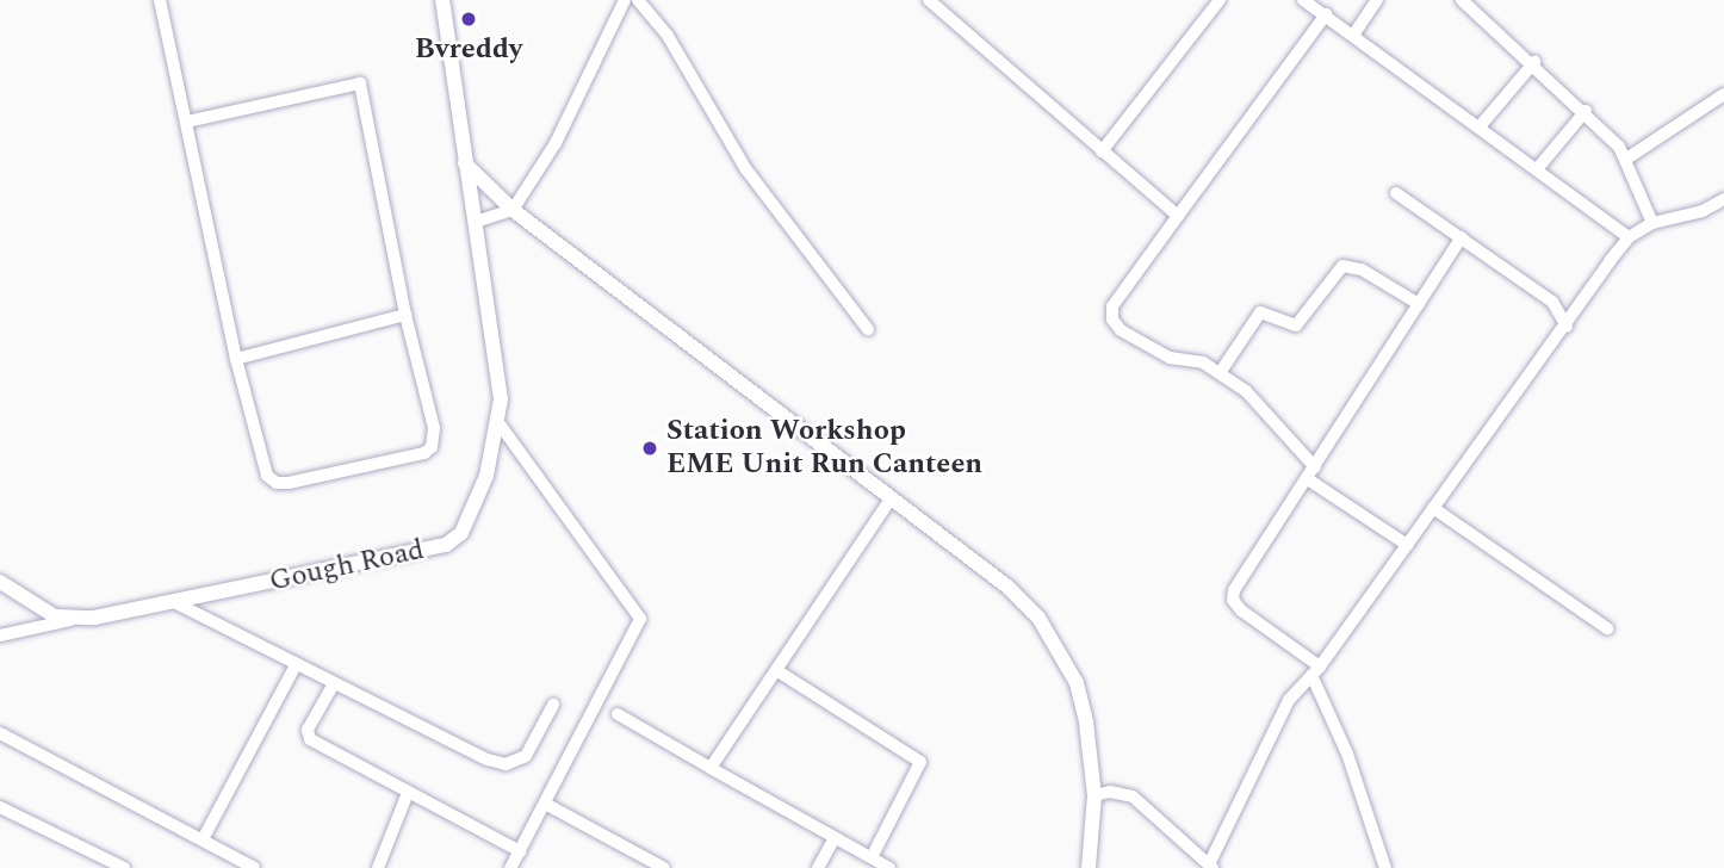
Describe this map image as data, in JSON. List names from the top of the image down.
{
  "streets": {
    "street": ["Gough Road"]
  },
  "places": ["Bvreddy", "Station Workshop EME Unit Run Canteen"]
}
